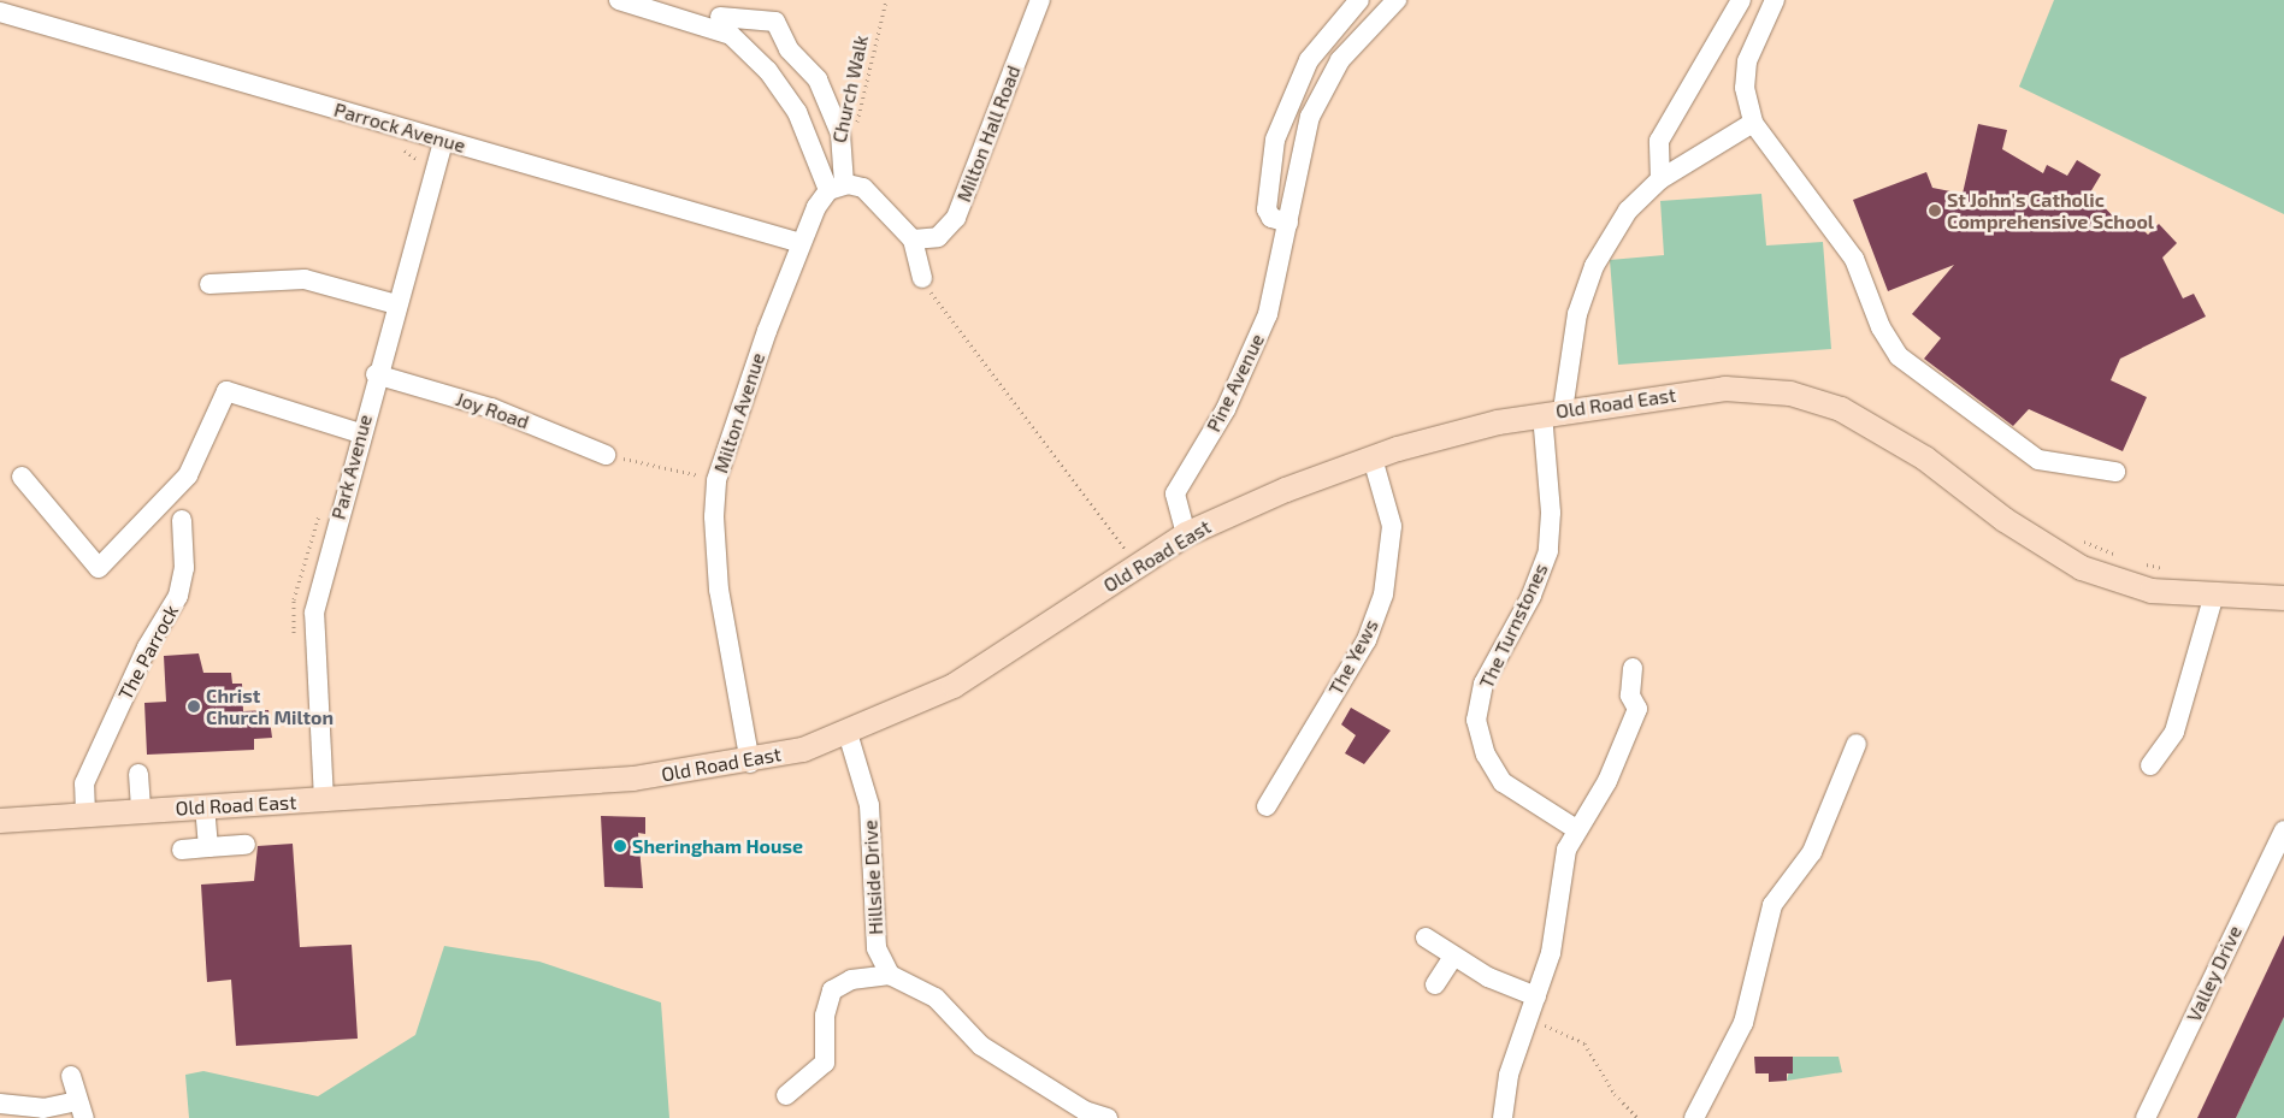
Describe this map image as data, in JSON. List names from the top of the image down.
{
  "streets": {
    "main road": ["Old Road East"],
    "street": [
      "Parrock Avenue",
      "Milton Hall Road",
      "Pine Avenue",
      "Joy Road",
      "Milton Avenue",
      "Park Avenue",
      "The Turnstones",
      "The Parrock",
      "The Yews",
      "Hillside Drive",
      "Valley Drive"
    ],
    "path": ["Church Walk"]
  },
  "crossings": [
    ["Parrock Avenue", "Milton Avenue"],
    ["Parrock Avenue", "Park Avenue"],
    ["Pine Avenue", "Old Road East"],
    ["Old Road East", "Milton Avenue"],
    ["Old Road East", "Park Avenue"],
    ["Old Road East", "The Turnstones"],
    ["Old Road East", "The Parrock"],
    ["Old Road East", "The Yews"],
    ["Old Road East", "Hillside Drive"],
    ["Joy Road", "Park Avenue"]
  ],
  "places": ["St John's Catholic Comprehensive School", "Christ Church Milton", "Sheringham House"]
}
